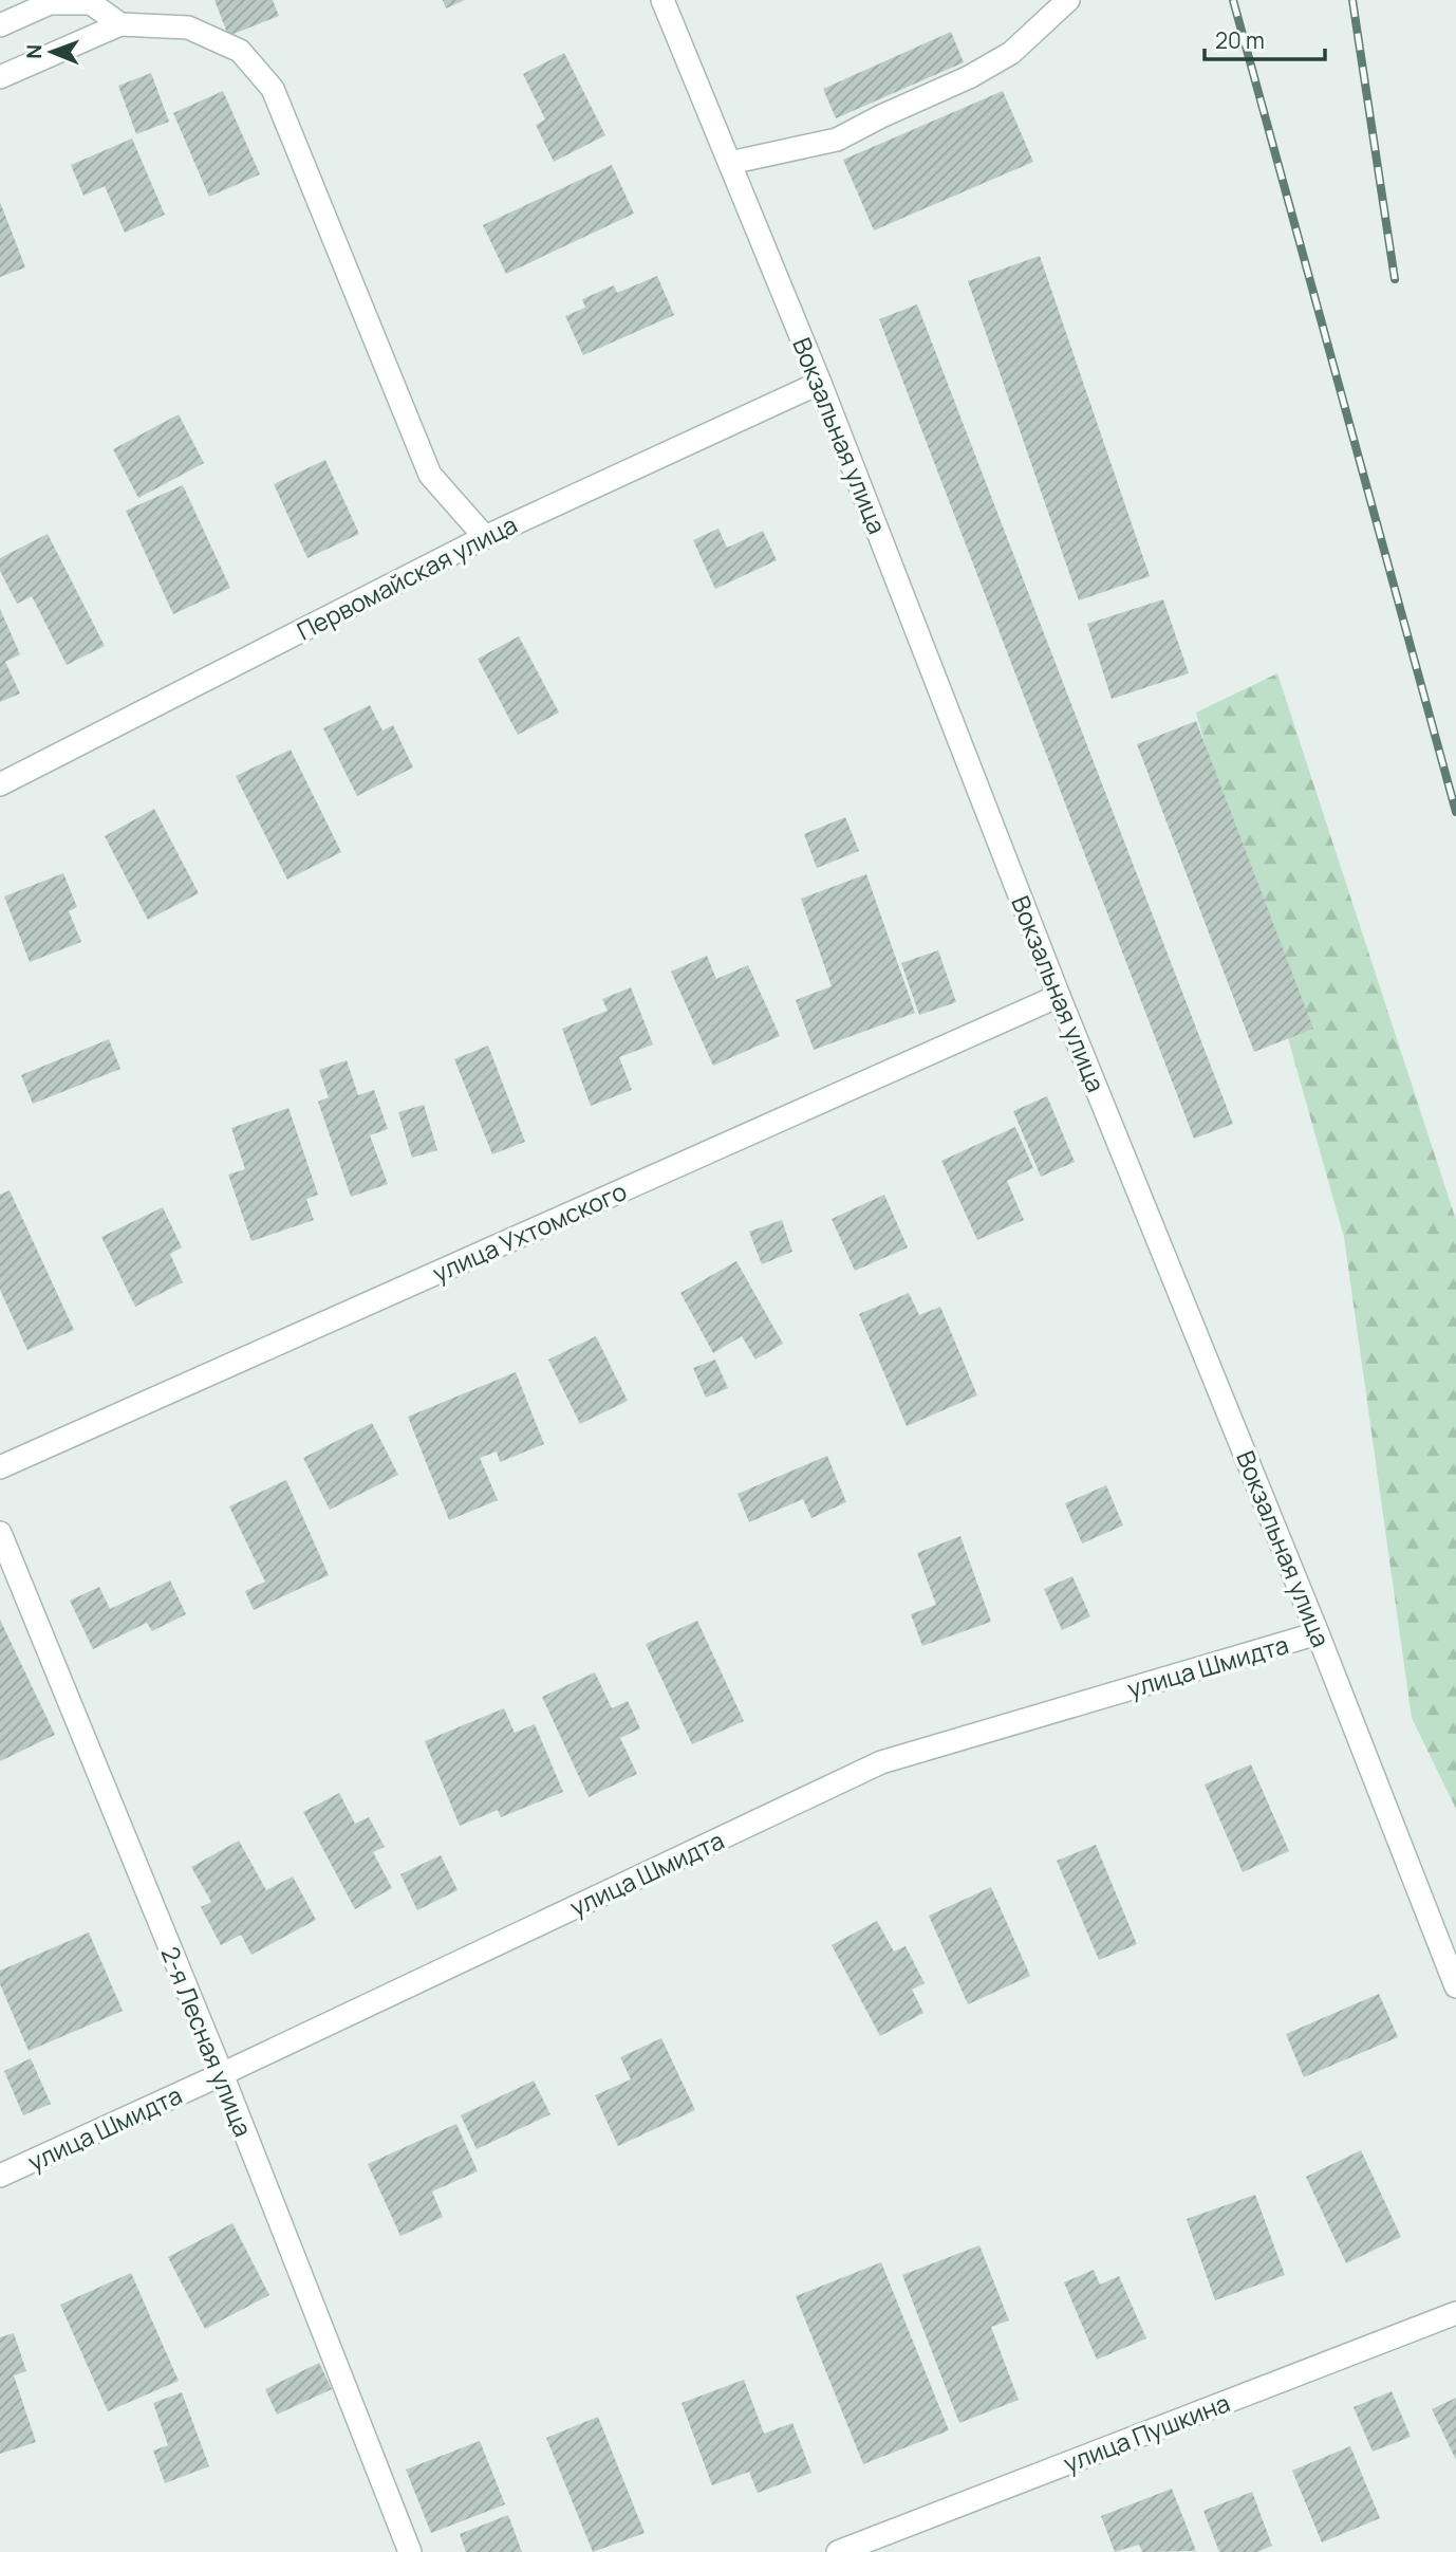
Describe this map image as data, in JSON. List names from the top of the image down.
{
  "streets": {
    "street": [
      "Вокзальная улица",
      "Первомайская улица",
      "улица Ухтомского",
      "улица Шмидта",
      "2-я Лесная улица",
      "улица Пушкина"
    ]
  },
  "crossings": [
    ["Вокзальная улица", "Первомайская улица"],
    ["Вокзальная улица", "улица Ухтомского"],
    ["Вокзальная улица", "улица Шмидта"],
    ["улица Шмидта", "2-я Лесная улица"]
  ],
  "scale_bar": "20 m",
  "north": "left"
}
